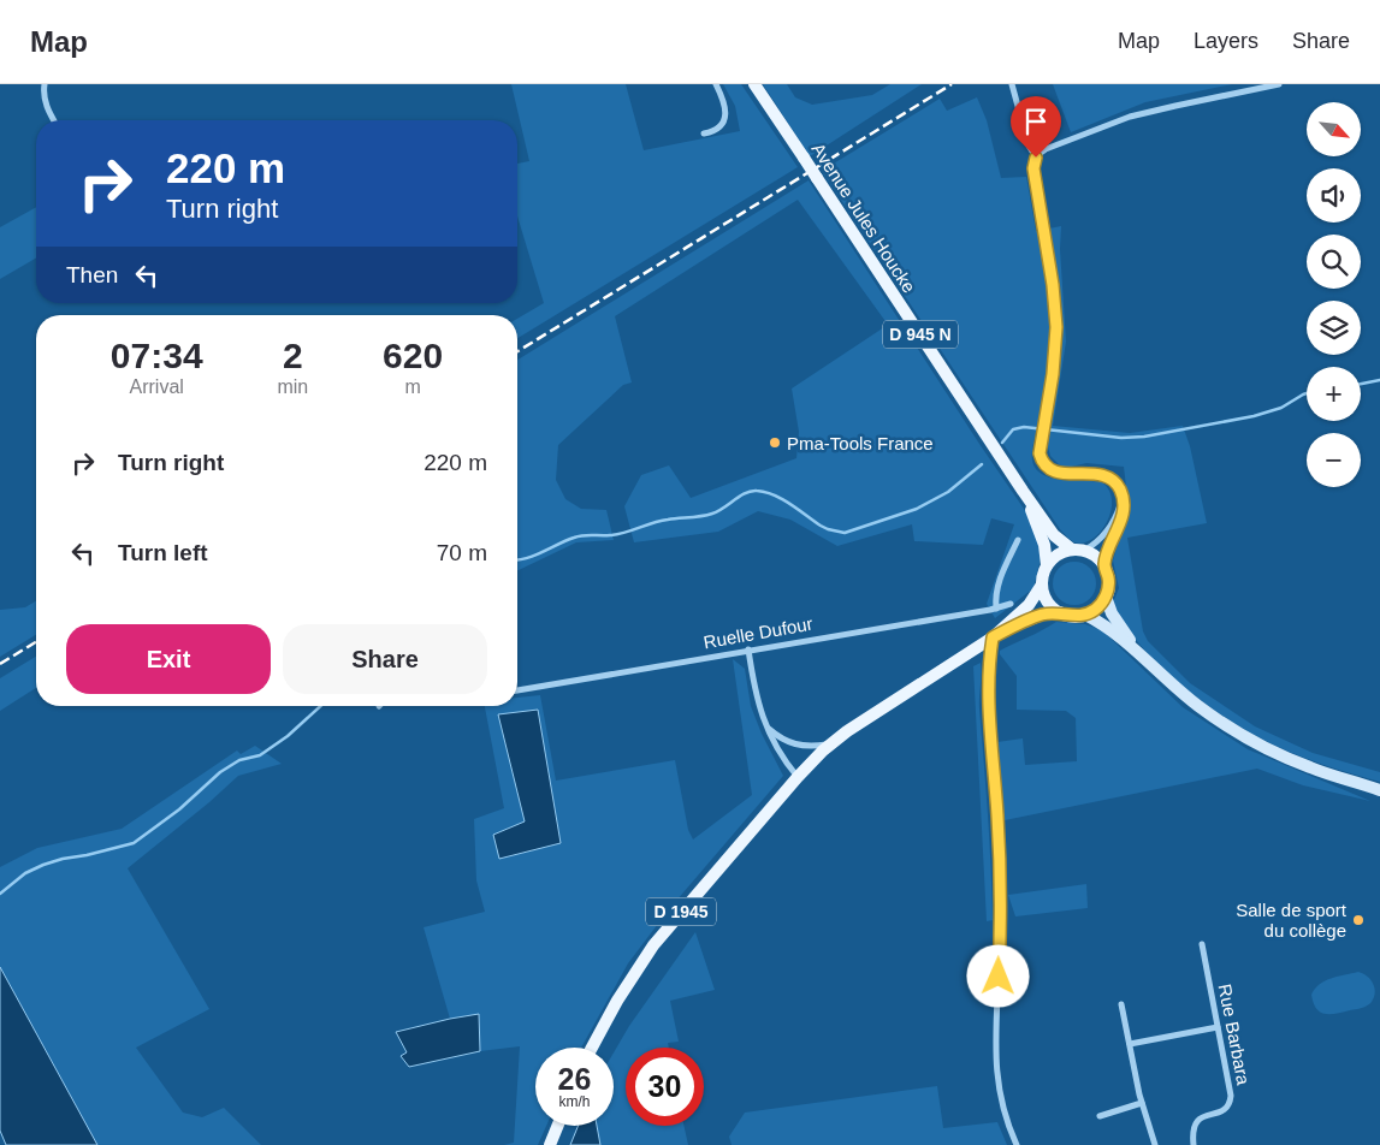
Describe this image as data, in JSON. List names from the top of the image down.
{
  "streets": {
    "main road": ["Avenue Jules Houcke", "D 945 N", "D 1945"],
    "street": ["Ruelle Dufour", "Rue Barbara"]
  },
  "crossings": [
    ["Avenue Jules Houcke", "D 1945"]
  ],
  "places": ["Pma-Tools France", "Salle de sport du collège"],
  "north": "bottom right",
  "page": {
    "header": "Map",
    "nav": ["Map", "Layers", "Share"],
    "map_buttons": ["+", "−"],
    "turn": ["220 m", "Turn right"],
    "then": "Then",
    "eta": [
      "07:34",
      "Arrival",
      "2",
      "min",
      "620",
      "m"
    ],
    "list": [
      {
        "name": "Turn right",
        "value": "220 m"
      },
      {
        "name": "Turn left",
        "value": "70 m"
      }
    ],
    "buttons": ["Exit", "Share"],
    "speed": "26 km/h",
    "limit": "30"
  }
}
